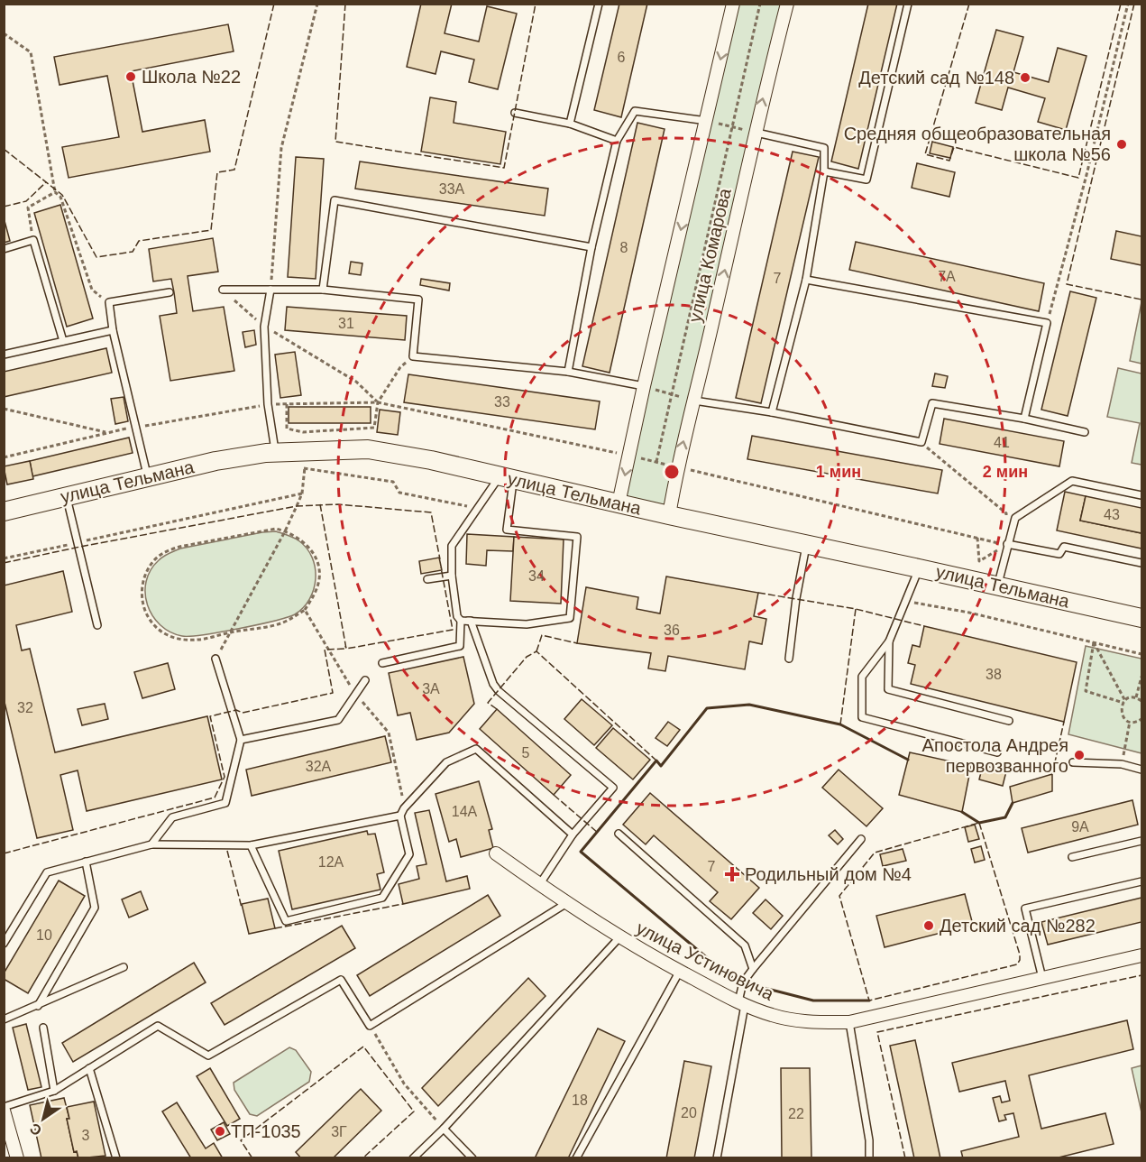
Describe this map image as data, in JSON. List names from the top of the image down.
{
  "streets": {
    "main road": ["улица Тельмана"],
    "street": ["улица Комарова", "улица Устиновича"]
  },
  "crossings": [
    ["улица Комарова", "улица Тельмана"]
  ],
  "places": {
    "other": [
      "Школа №22",
      "Детский сад №148",
      "Средняя общеобразовательная школа №56",
      "Апостола Андрея первозванного",
      "Детский сад №282",
      "ТП-1035"
    ],
    "health": ["Родильный дом №4"]
  },
  "house_numbers": [
    "6",
    "33А",
    "8",
    "7А",
    "7",
    "31",
    "33",
    "41",
    "43",
    "34",
    "36",
    "38",
    "3А",
    "32",
    "5",
    "32А",
    "14А",
    "9А",
    "12А",
    "7",
    "10",
    "18",
    "20",
    "22",
    "3Г",
    "3"
  ],
  "north": "bottom left",
  "rings": ["1 мин", "2 мин"]
}
